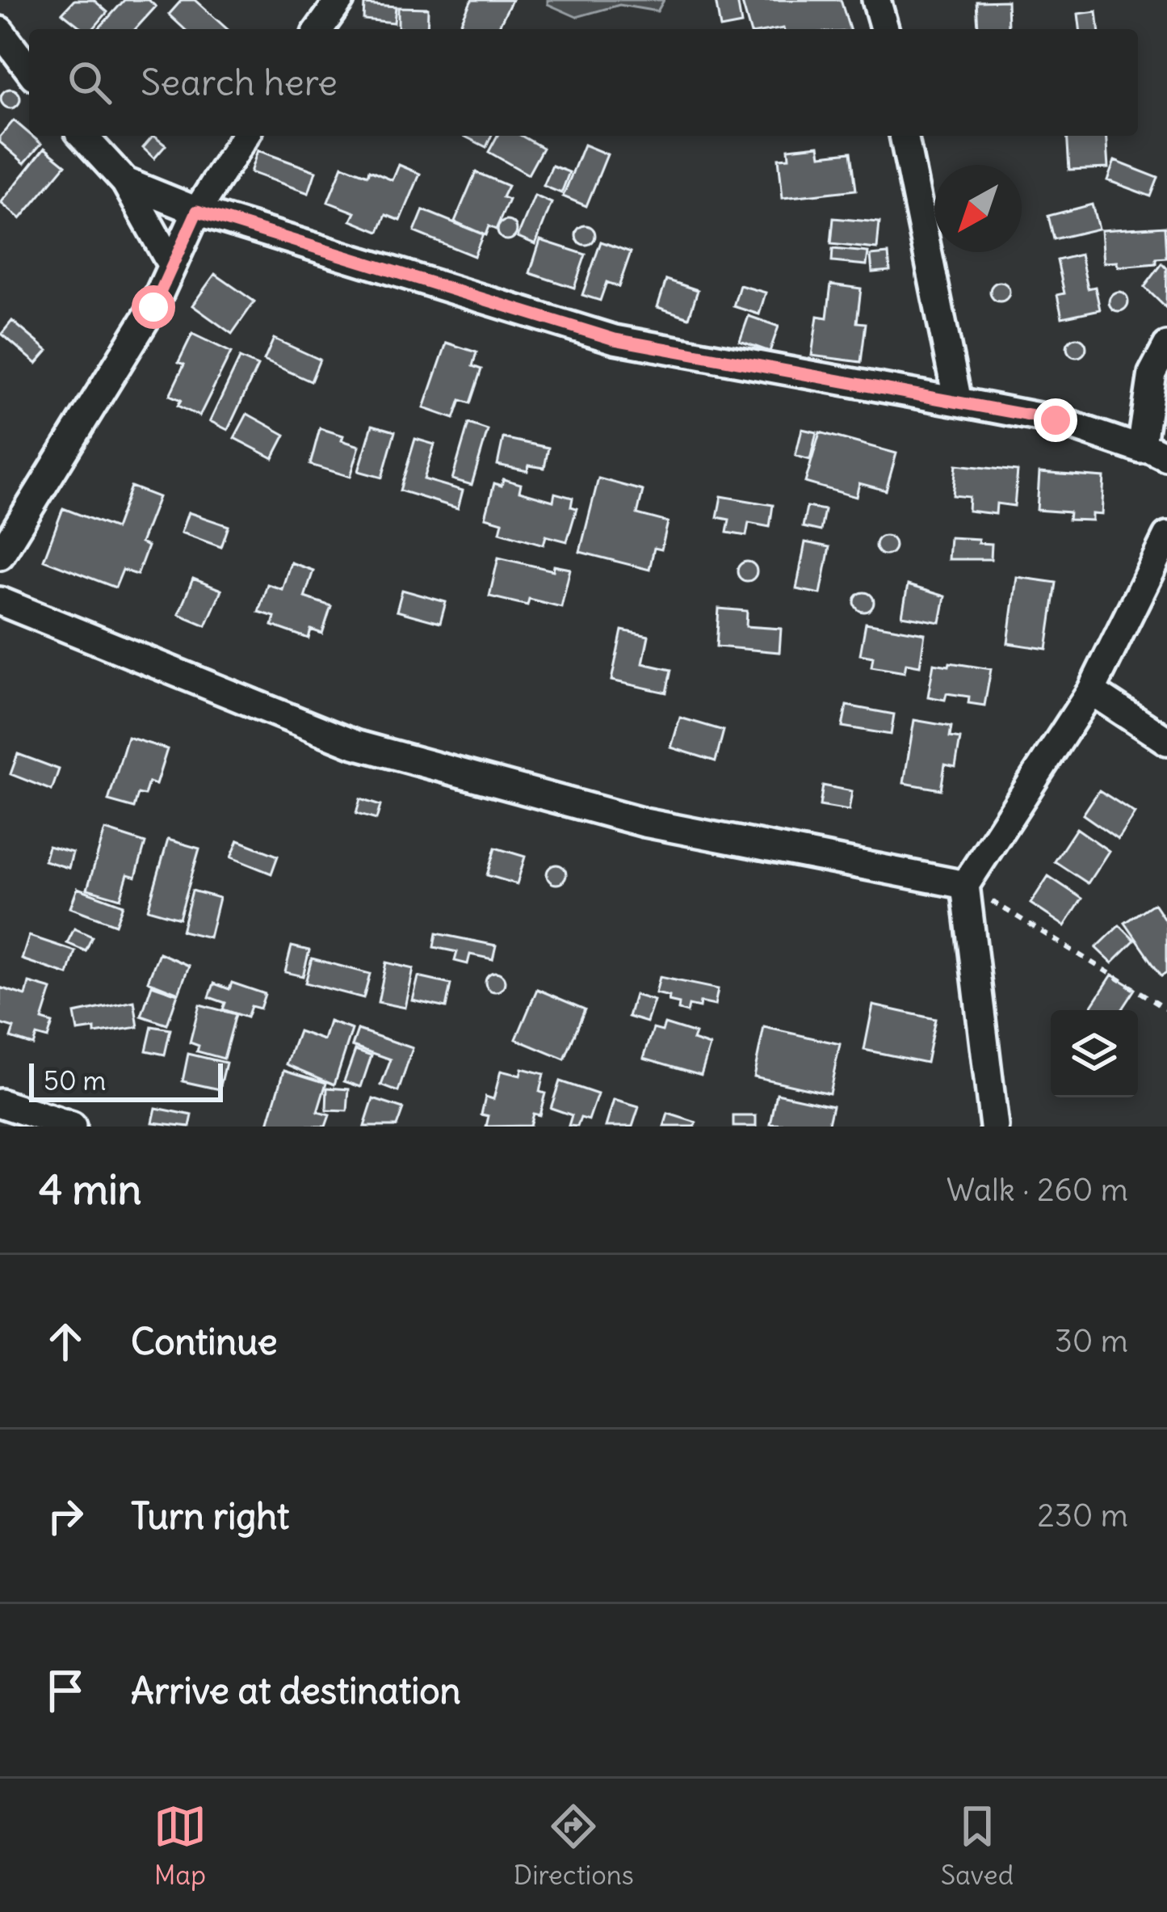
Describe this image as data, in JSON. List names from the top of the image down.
{
  "scale_bar": "50 m",
  "north": "bottom left",
  "page": {
    "search": "Search here",
    "scale": "50 m",
    "heading": ["4 min", "Walk · 260 m"],
    "list": [
      ["Continue", "30 m"],
      ["Turn right", "230 m"],
      "Arrive at destination"
    ],
    "nav": ["Map", "Directions", "Saved"]
  }
}
